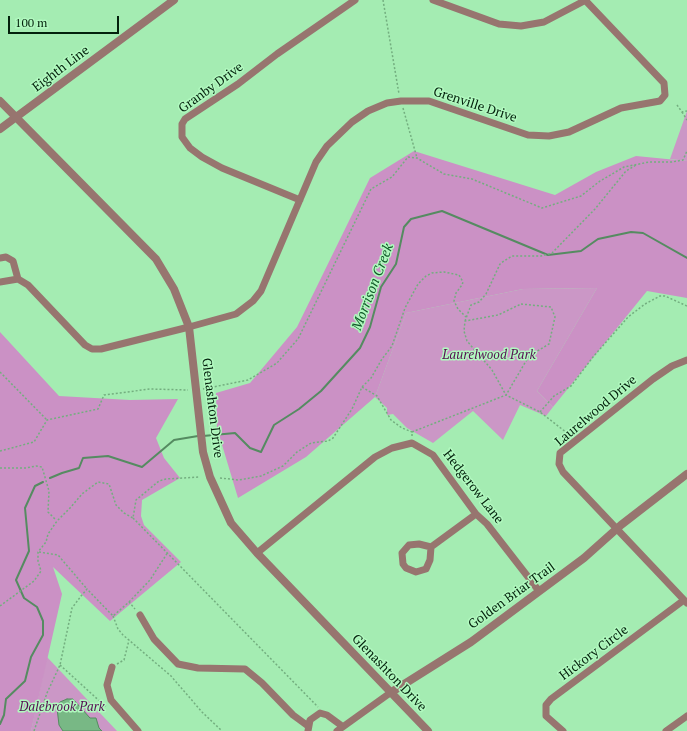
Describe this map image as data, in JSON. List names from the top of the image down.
{
  "streets": {
    "street": [
      "Eighth Line",
      "Granby Drive",
      "Grenville Drive",
      "Glenashton Drive",
      "Laurelwood Drive",
      "Hedgerow Lane",
      "Golden Briar Trail",
      "Hickory Circle"
    ]
  },
  "crossings": [
    ["Eighth Line", "Glenashton Drive"],
    ["Granby Drive", "Grenville Drive"],
    ["Grenville Drive", "Glenashton Drive"],
    ["Glenashton Drive", "Hedgerow Lane"],
    ["Glenashton Drive", "Golden Briar Trail"],
    ["Laurelwood Drive", "Golden Briar Trail"],
    ["Laurelwood Drive", "Hickory Circle"],
    ["Hedgerow Lane", "Golden Briar Trail"],
    ["Golden Briar Trail", "Hickory Circle"]
  ],
  "water": ["Morrison Creek"],
  "parks": ["Laurelwood Park", "Dalebrook Park"],
  "scale_bar": "100 m"
}
